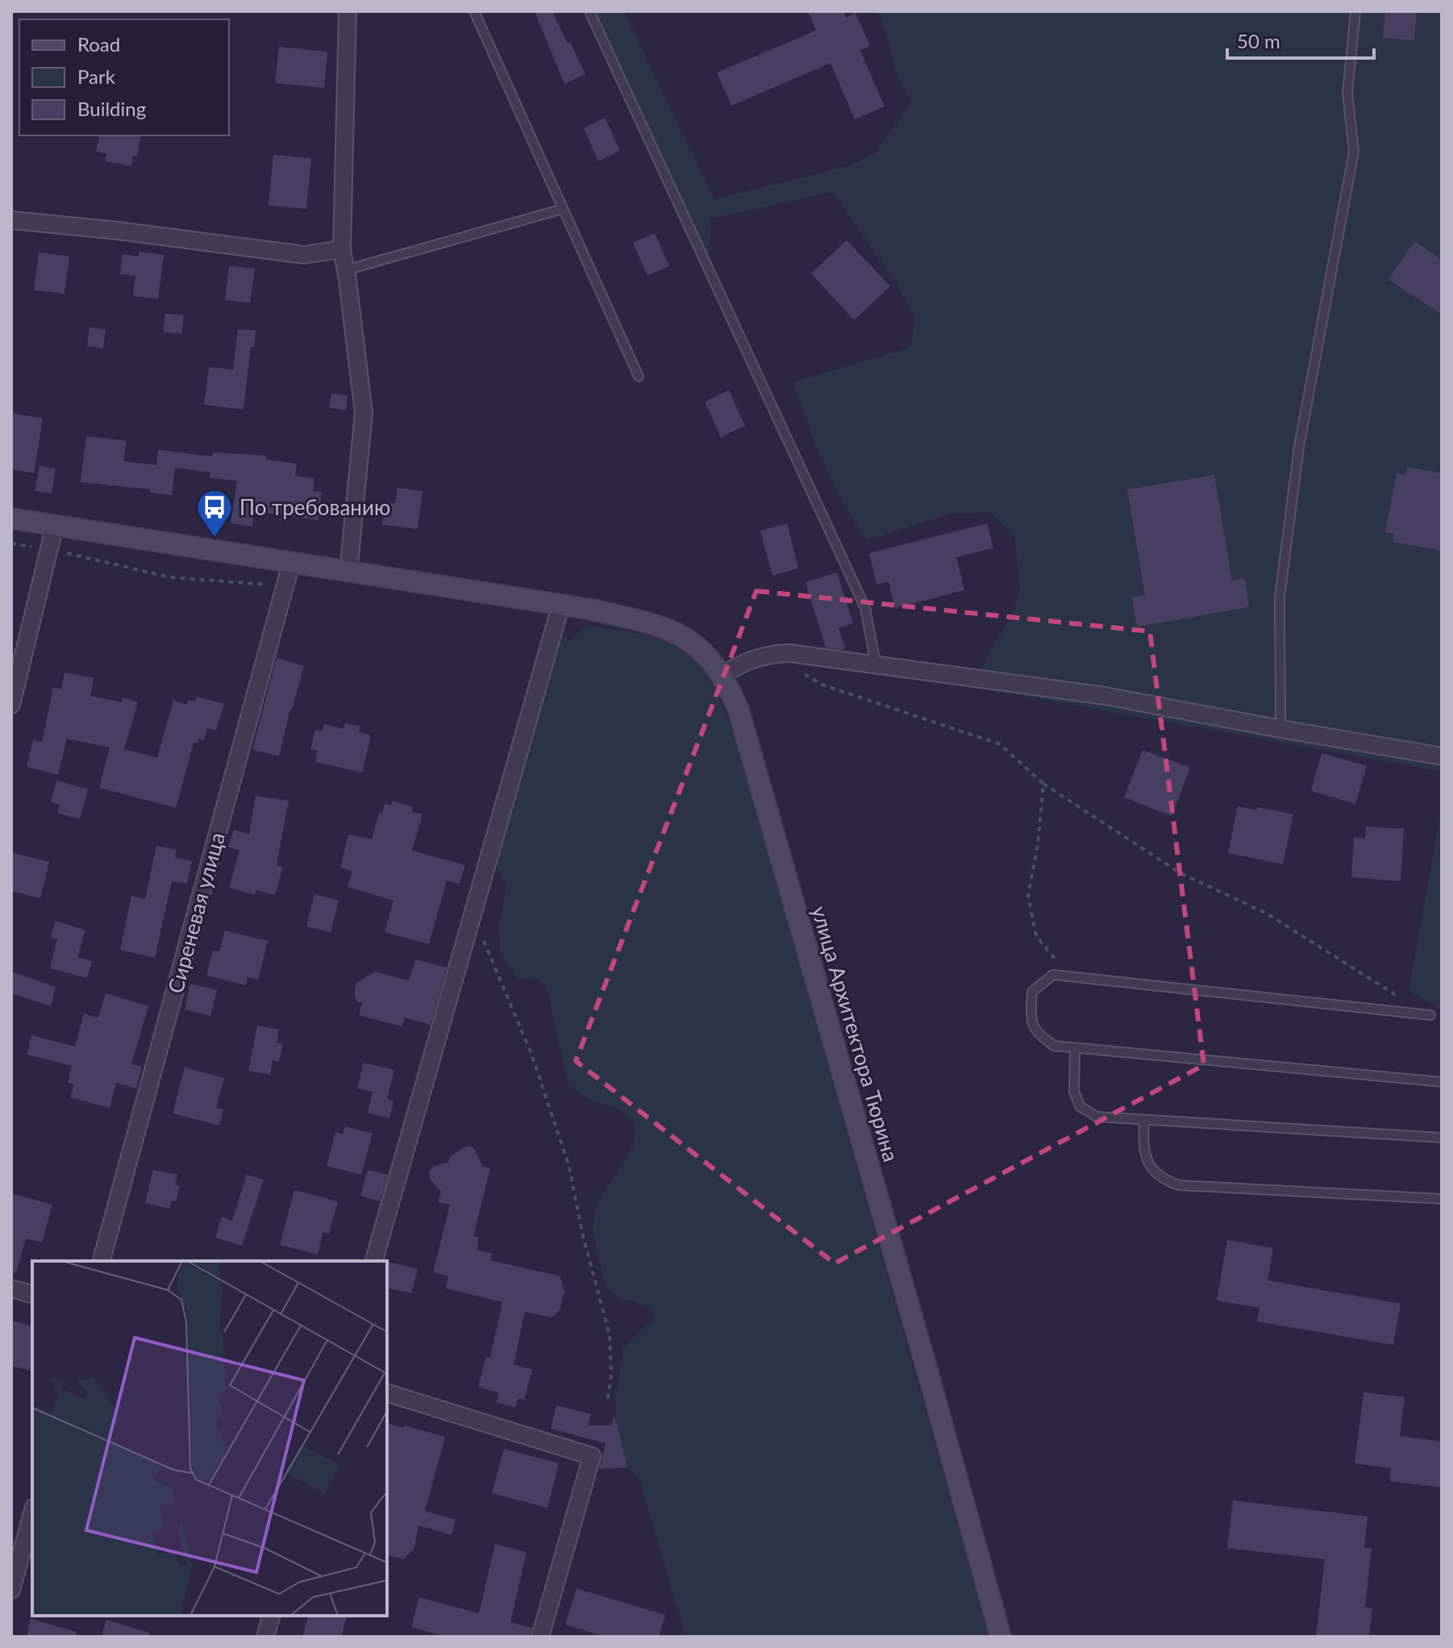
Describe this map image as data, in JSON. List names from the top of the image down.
{
  "streets": {
    "street": ["Сиреневая улица", "улица Архитектора Тюрина"]
  },
  "crossings": [
    ["Сиреневая улица", "улица Архитектора Тюрина"]
  ],
  "places": {
    "bus stop": ["По требованию"]
  },
  "legend": ["Road", "Park", "Building"],
  "scale_bar": "50 m"
}
